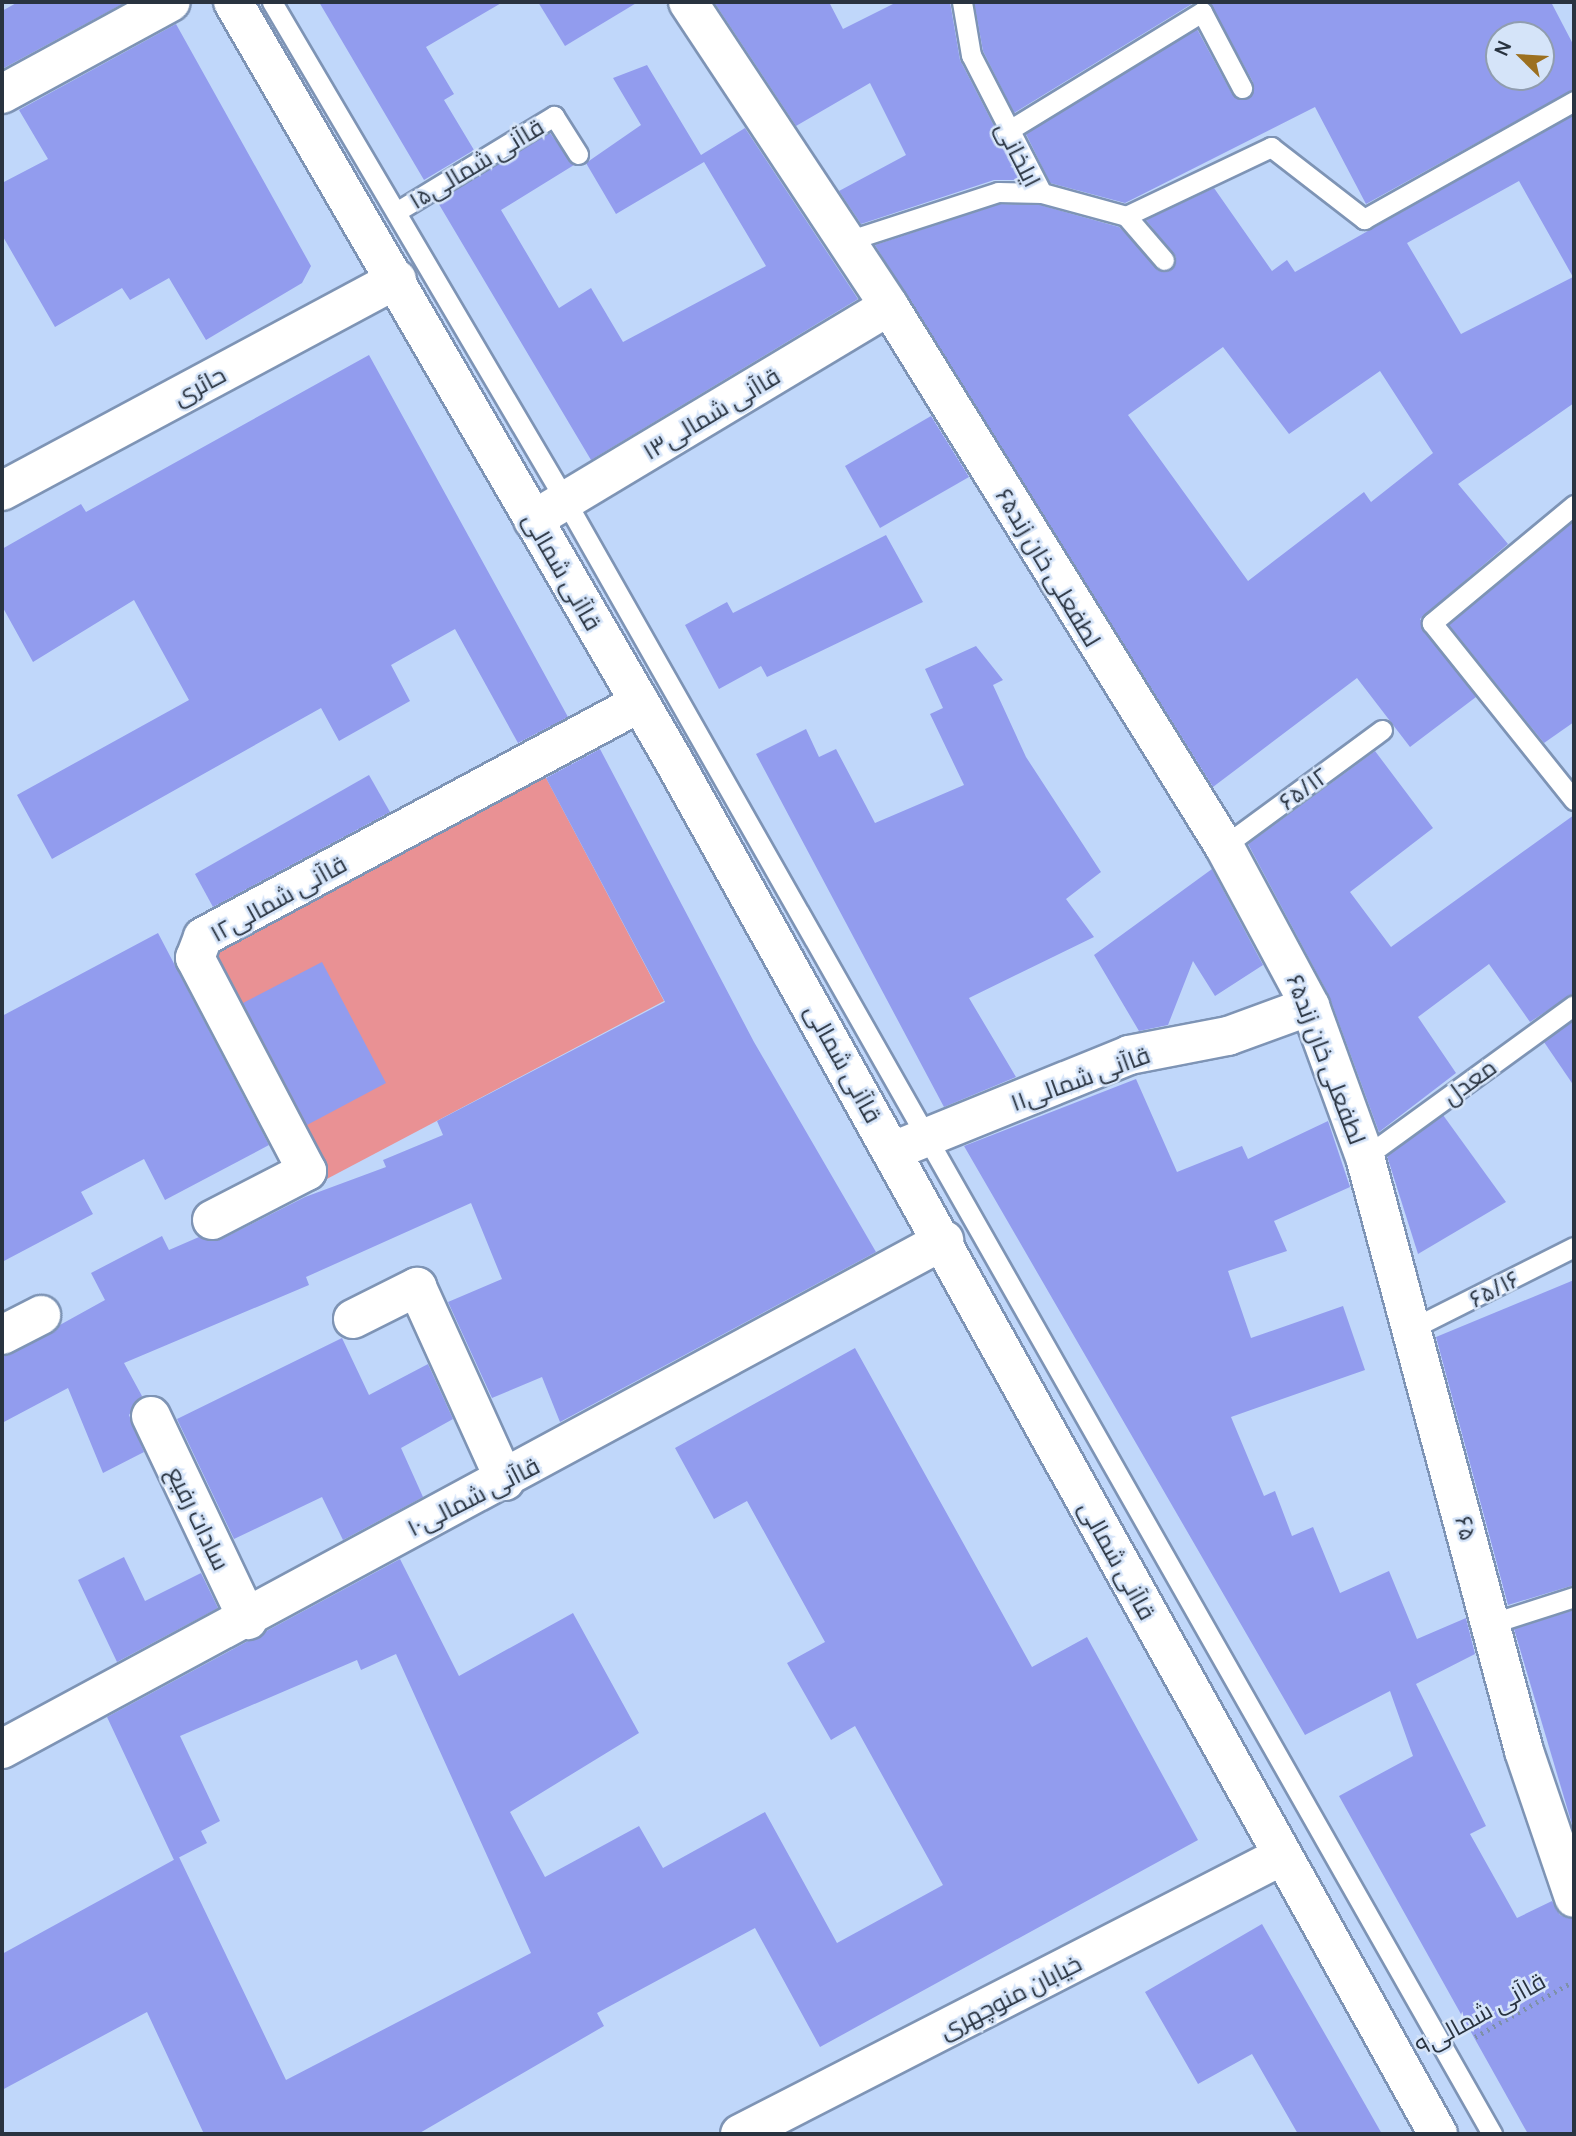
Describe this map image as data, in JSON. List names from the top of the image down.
{
  "streets": {
    "street": [
      "حائری",
      "قاآنی شمالی۱۳",
      "لطفعلی خان زند۶۵",
      "قاآنی شمالی",
      "قاآنی شمالی۱۲",
      "قاآنی شمالی۱۱",
      "قاآنی شمالی۱۰",
      "سادات رفیع",
      "۶۵",
      "خیابان منوچهری"
    ],
    "lane": [
      "ایلخانی",
      "۱۵قاآنی شمالی",
      "۶۵/۱۲",
      "معدل",
      "۶۵/۱۶"
    ],
    "path": ["۹قاآنی شمالی"]
  },
  "crossings": [
    ["ایلخانی", "لطفعلی خان زند۶۵"],
    ["حائری", "قاآنی شمالی"],
    ["قاآنی شمالی۱۳", "لطفعلی خان زند۶۵"],
    ["قاآنی شمالی۱۳", "قاآنی شمالی"],
    ["لطفعلی خان زند۶۵", "۶۵/۱۲"],
    ["لطفعلی خان زند۶۵", "قاآنی شمالی۱۱"],
    ["لطفعلی خان زند۶۵", "معدل"],
    ["لطفعلی خان زند۶۵", "۶۵"],
    ["قاآنی شمالی", "قاآنی شمالی۱۲"],
    ["قاآنی شمالی", "قاآنی شمالی۱۱"],
    ["قاآنی شمالی", "قاآنی شمالی۱۰"],
    ["قاآنی شمالی", "خیابان منوچهری"],
    ["معدل", "۶۵"],
    ["۶۵/۱۶", "۶۵"],
    ["قاآنی شمالی۱۰", "سادات رفیع"]
  ],
  "north": "top left"
}
